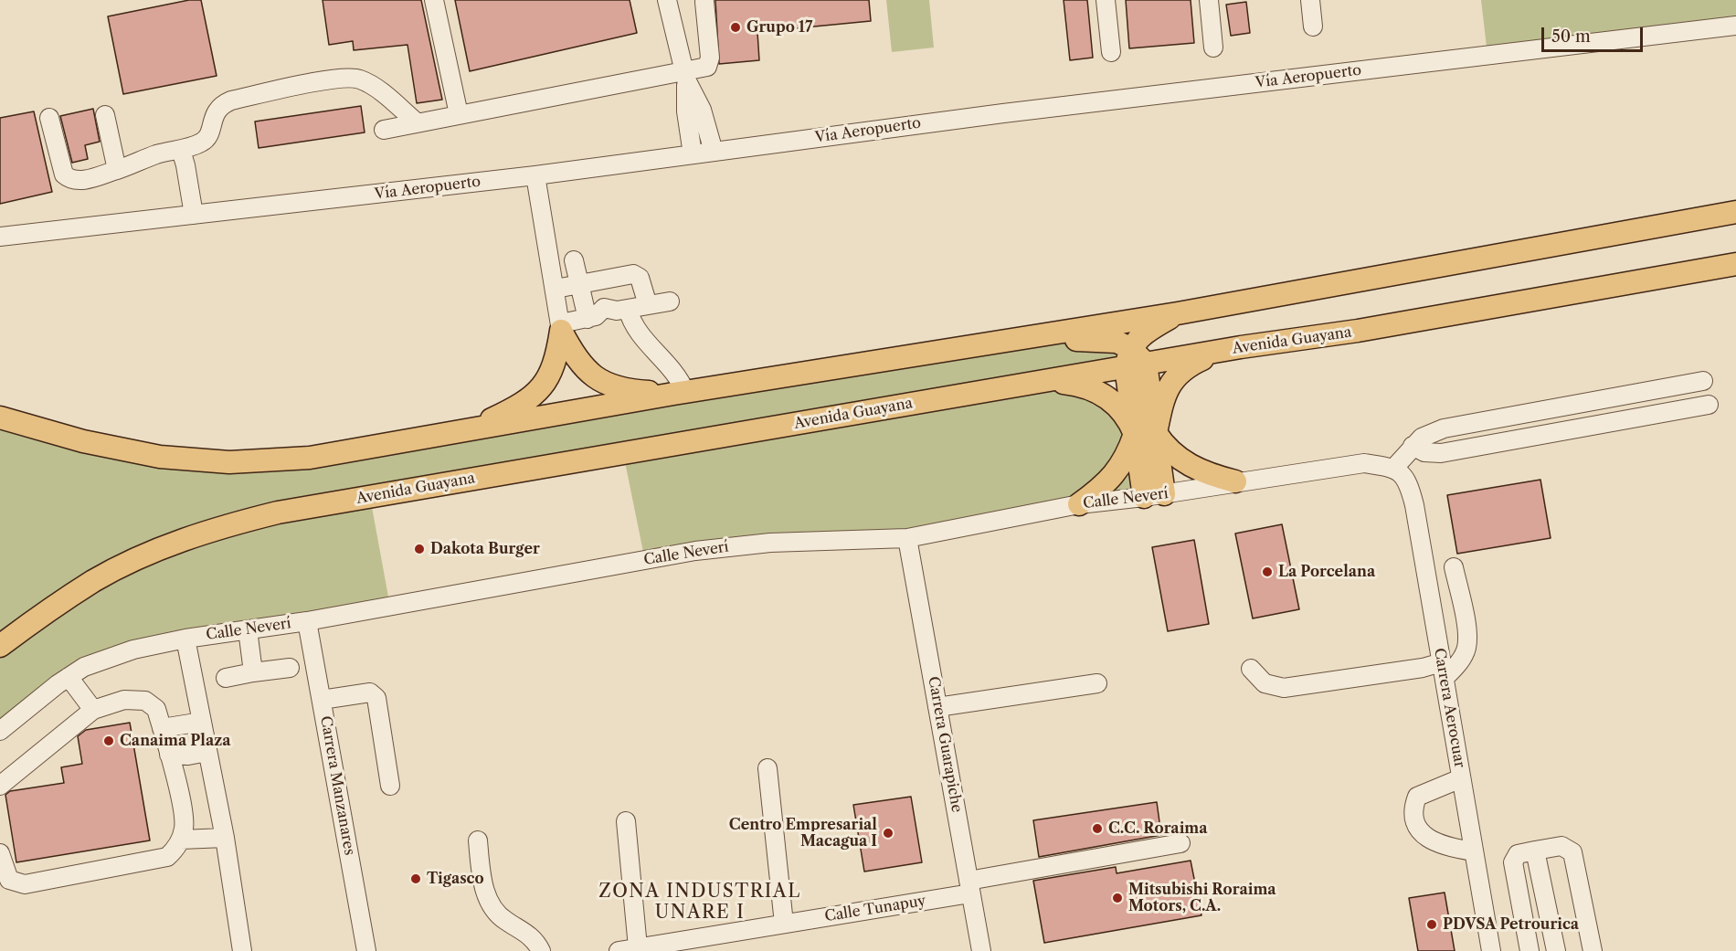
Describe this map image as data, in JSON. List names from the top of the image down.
{
  "streets": {
    "main road": ["Avenida Guayana"],
    "street": [
      "Vía Aeropuerto",
      "Calle Neverí",
      "Carrera Aerocuar",
      "Carrera Guarapiche",
      "Carrera Manzanares",
      "Calle Tunapuy"
    ]
  },
  "crossings": [
    ["Calle Neverí", "Carrera Aerocuar"],
    ["Calle Neverí", "Carrera Guarapiche"],
    ["Calle Neverí", "Carrera Manzanares"],
    ["Carrera Guarapiche", "Calle Tunapuy"]
  ],
  "districts": ["ZONA INDUSTRIAL UNARE I"],
  "places": [
    "Grupo 17",
    "Dakota Burger",
    "La Porcelana",
    "Canaima Plaza",
    "C.C. Roraima",
    "Centro Empresarial Macagua I",
    "Tigasco",
    "Mitsubishi Roraima Motors, C.A.",
    "PDVSA Petrourica"
  ],
  "scale_bar": "50 m"
}
